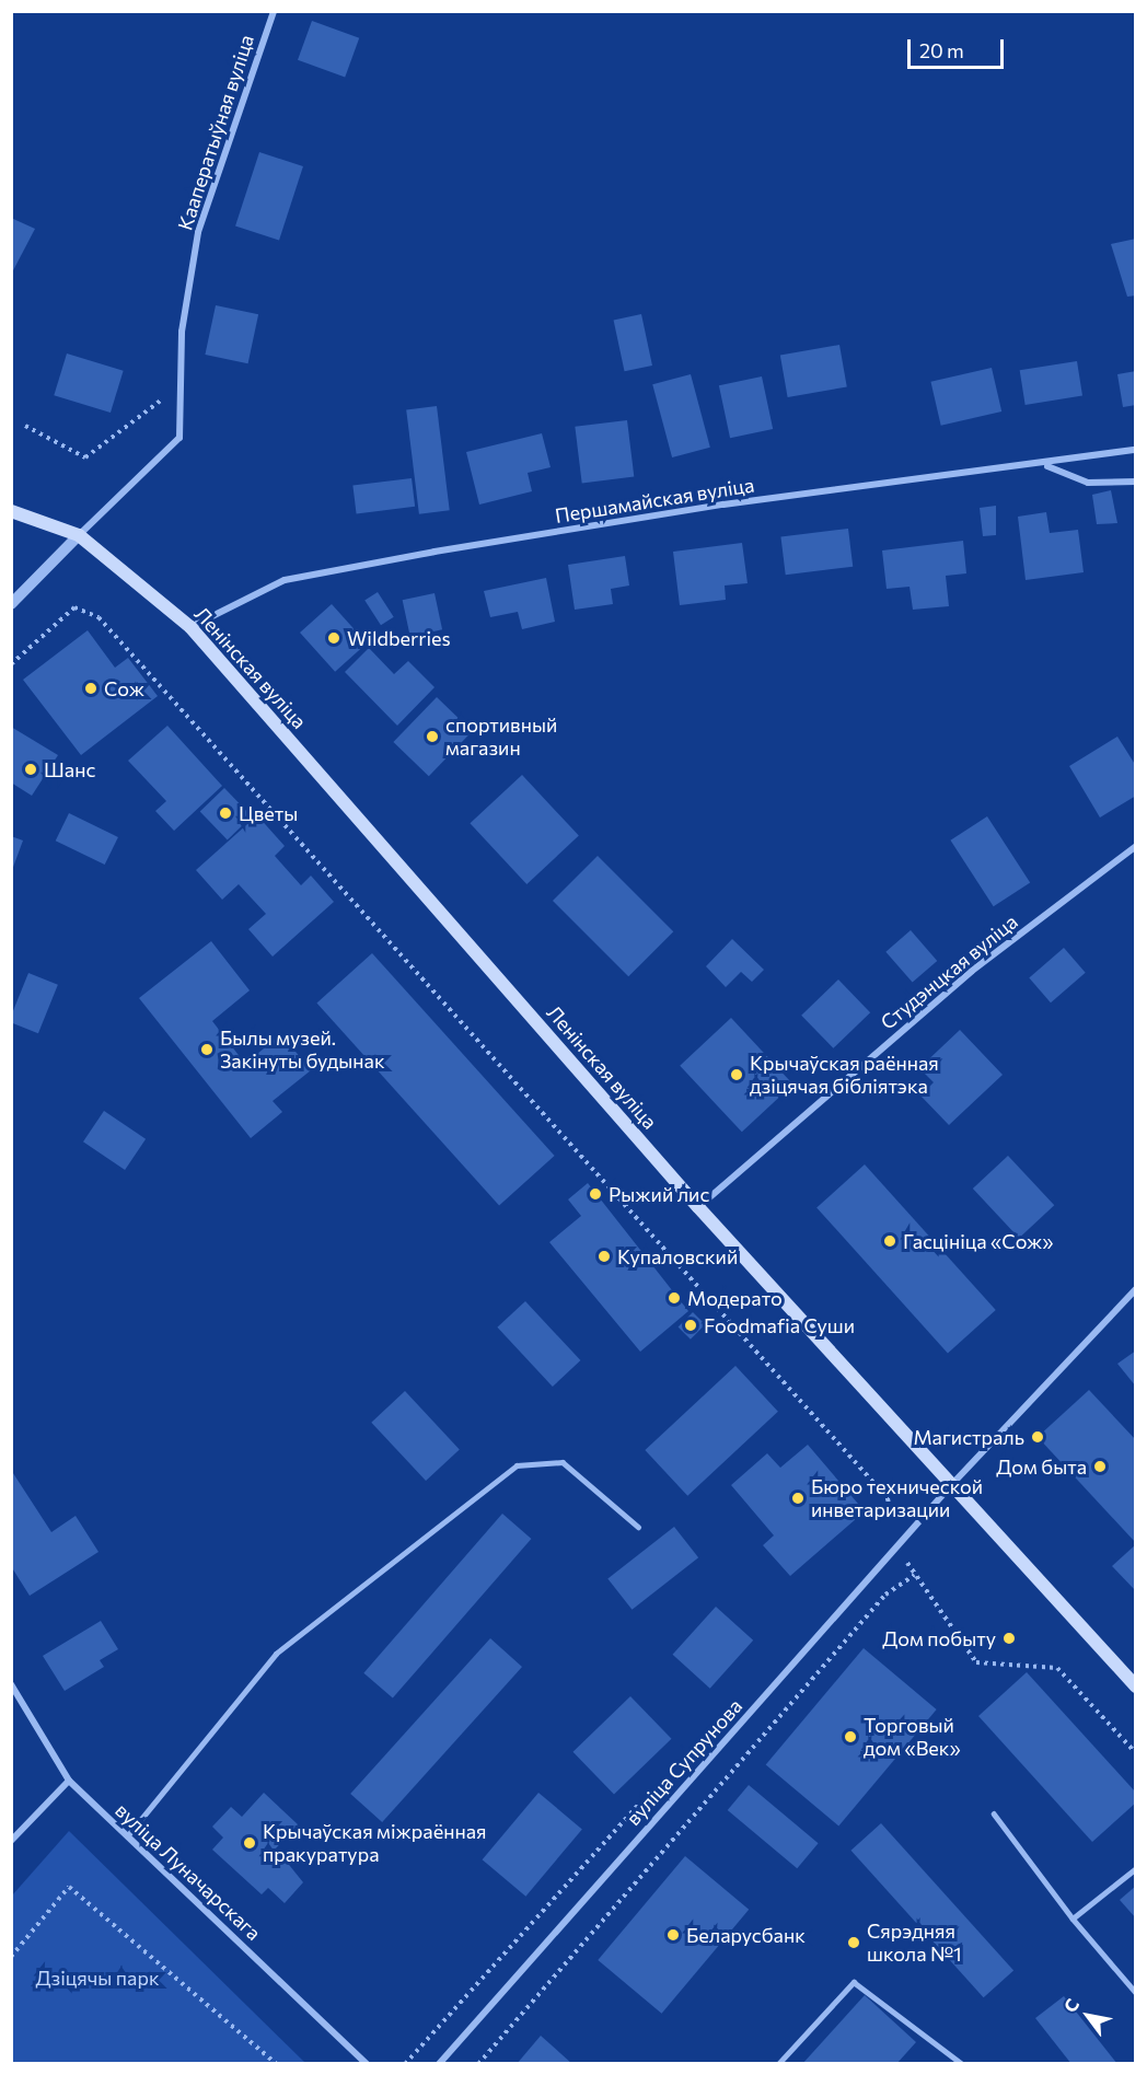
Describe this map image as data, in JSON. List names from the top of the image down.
{
  "streets": {
    "main road": ["Ленінская вуліца"],
    "street": [
      "Кааператыўная вуліца",
      "Першамайская вуліца",
      "Студэнцкая вуліца",
      "вуліца Супрунова",
      "вуліца Луначарскага"
    ]
  },
  "crossings": [
    ["Кааператыўная вуліца", "Ленінская вуліца"],
    ["Першамайская вуліца", "Ленінская вуліца"],
    ["Ленінская вуліца", "Студэнцкая вуліца"],
    ["Ленінская вуліца", "вуліца Супрунова"]
  ],
  "parks": ["Дзіцячы парк"],
  "places": [
    "Wildberries",
    "Сож",
    "спортивный магазин",
    "Шанс",
    "Цветы",
    "Былы музей. Закінуты будынак",
    "Крычаўская раённая дзіцячая бібліятэка",
    "Рыжий лис",
    "Гасцініца «Сож»",
    "Купаловский",
    "Модерато",
    "Foodmafia Суши",
    "Магистраль",
    "Дом быта",
    "Бюро технической инветаризации",
    "Дом побыту",
    "Торговый дом «Век»",
    "Крычаўская міжраённая пракуратура",
    "Беларусбанк",
    "Сярэдняя школа №1"
  ],
  "scale_bar": "20 m",
  "north": "top left"
}
